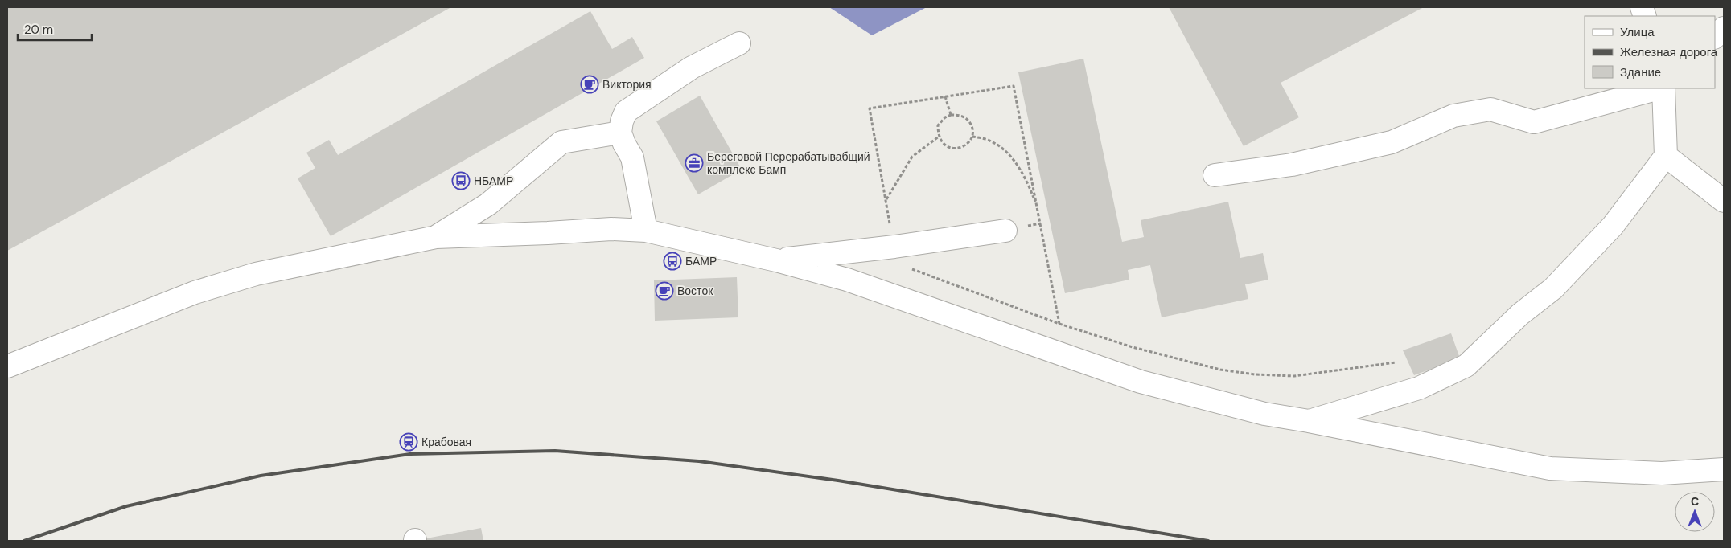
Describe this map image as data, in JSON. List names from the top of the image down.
{
  "places": {
    "cafe": ["Виктория", "Восток"],
    "office": ["Береговой Перерабатывабщий комплекс Бамп"],
    "bus stop": ["НБАМР", "БАМР"],
    "station": ["Крабовая"]
  },
  "legend": ["Улица", "Железная дорога", "Здание"],
  "scale_bar": "20 m",
  "north": "top"
}
